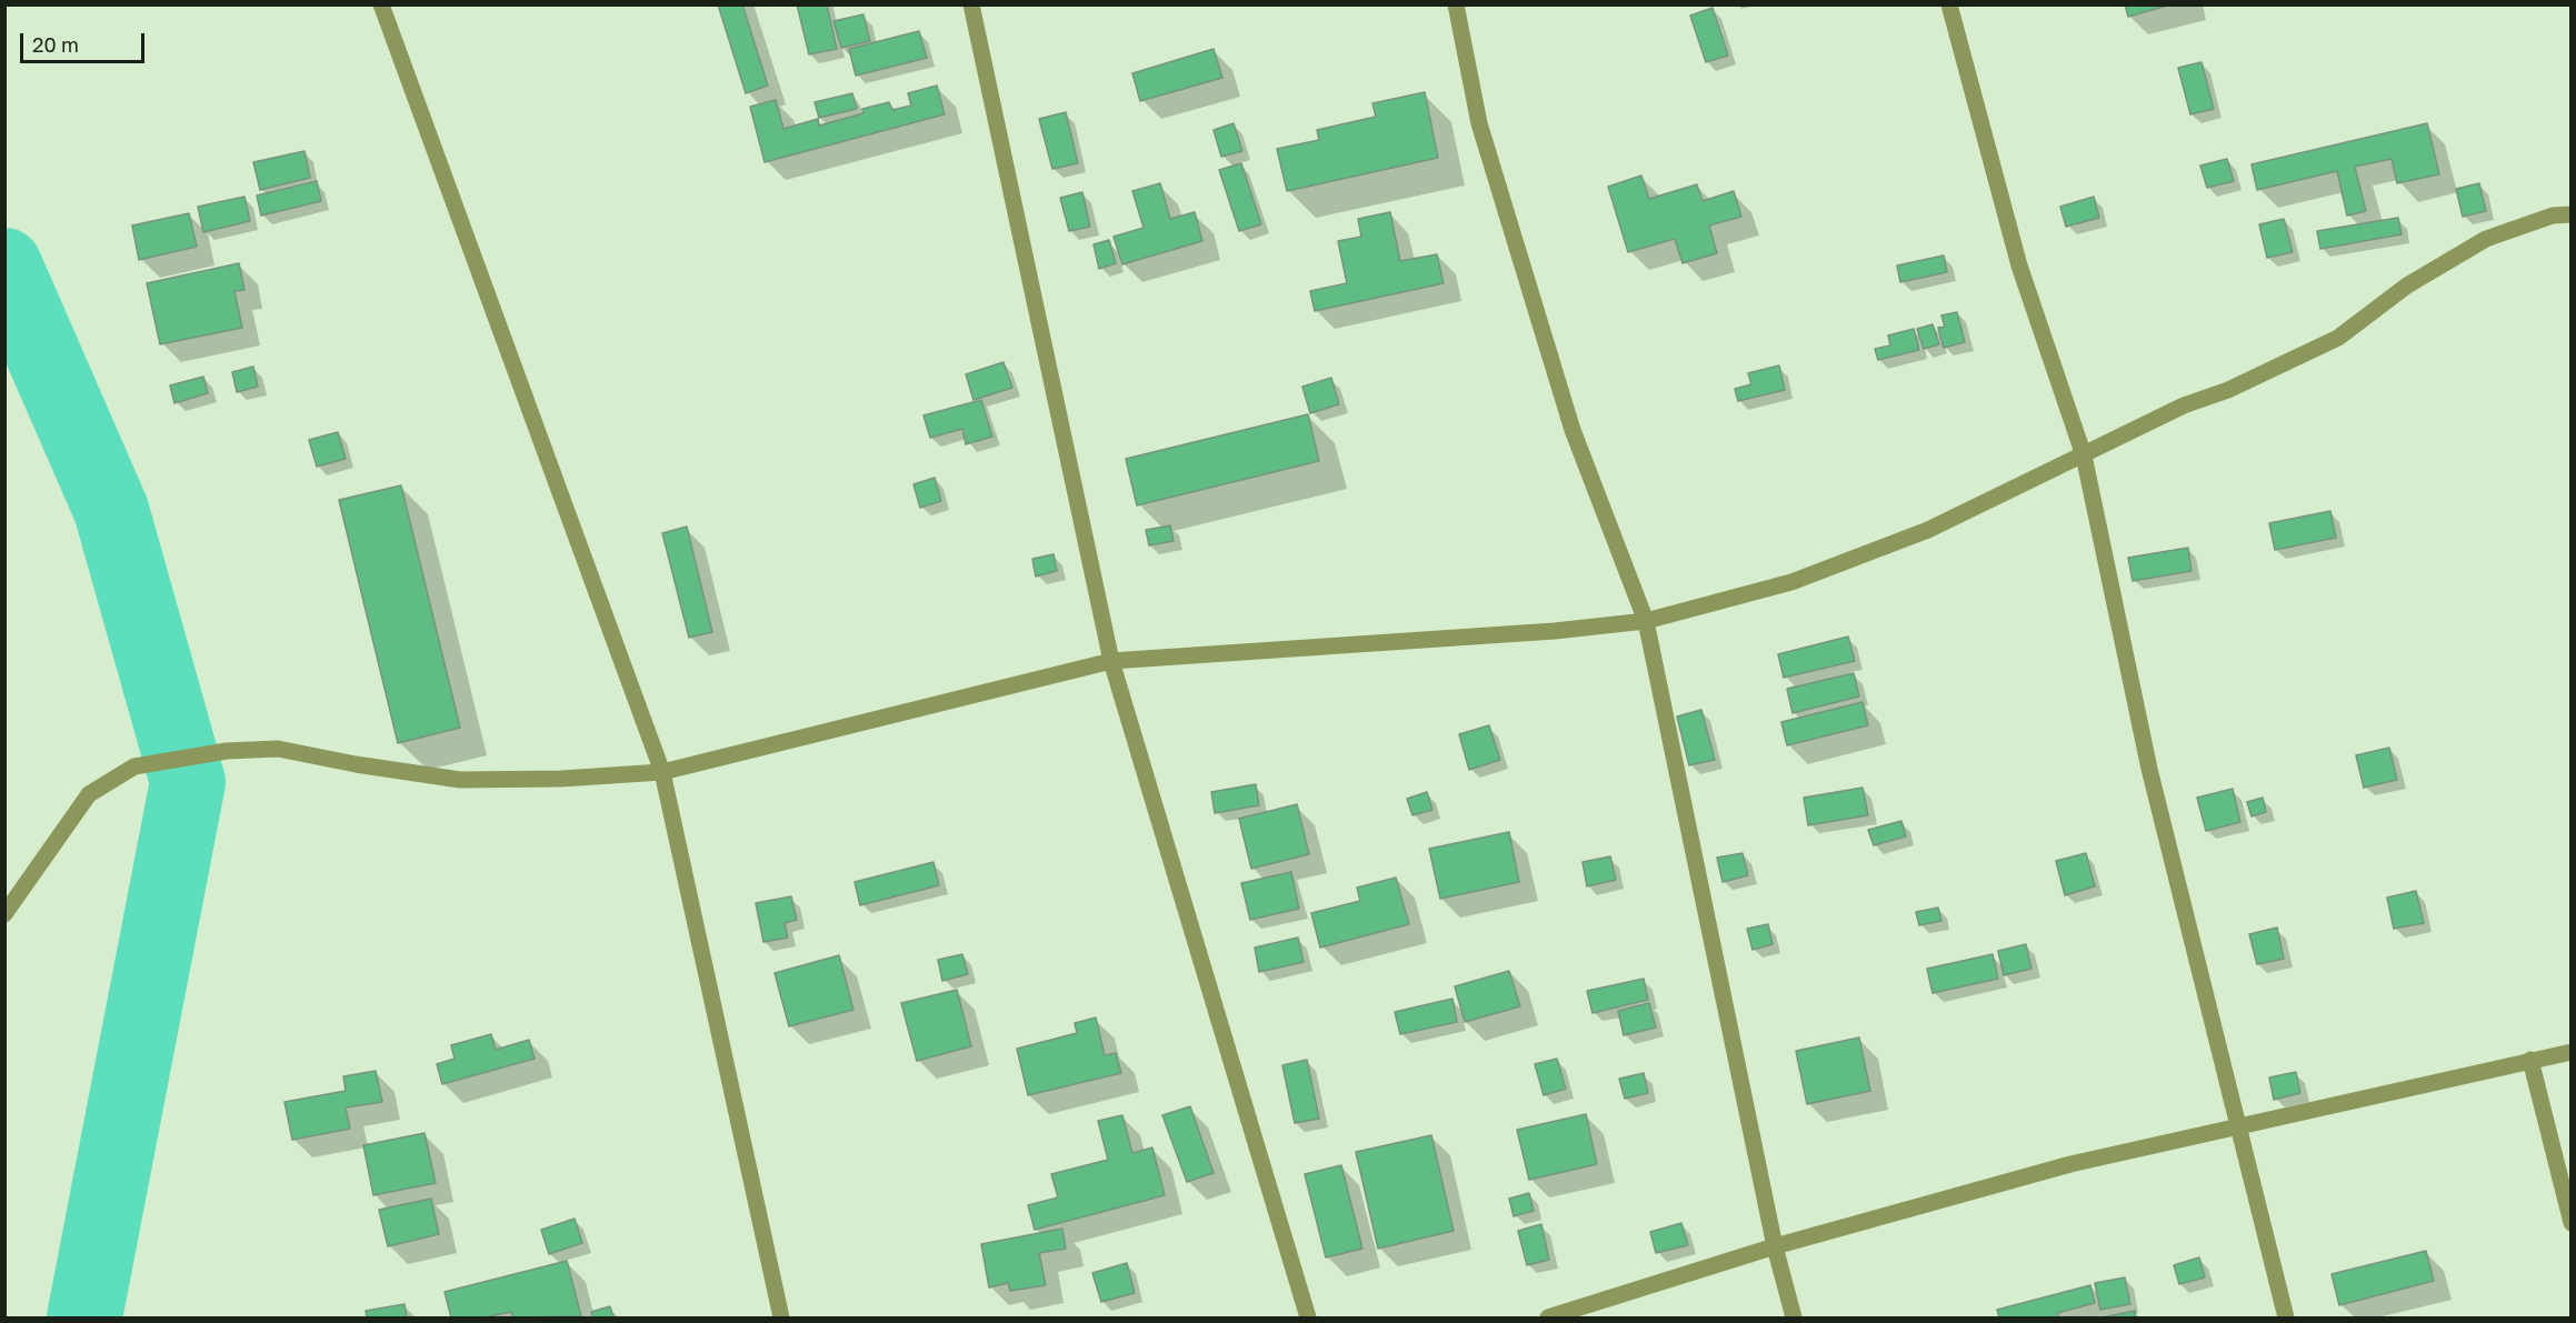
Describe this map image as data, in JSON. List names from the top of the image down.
{
  "scale_bar": "20 m"
}
